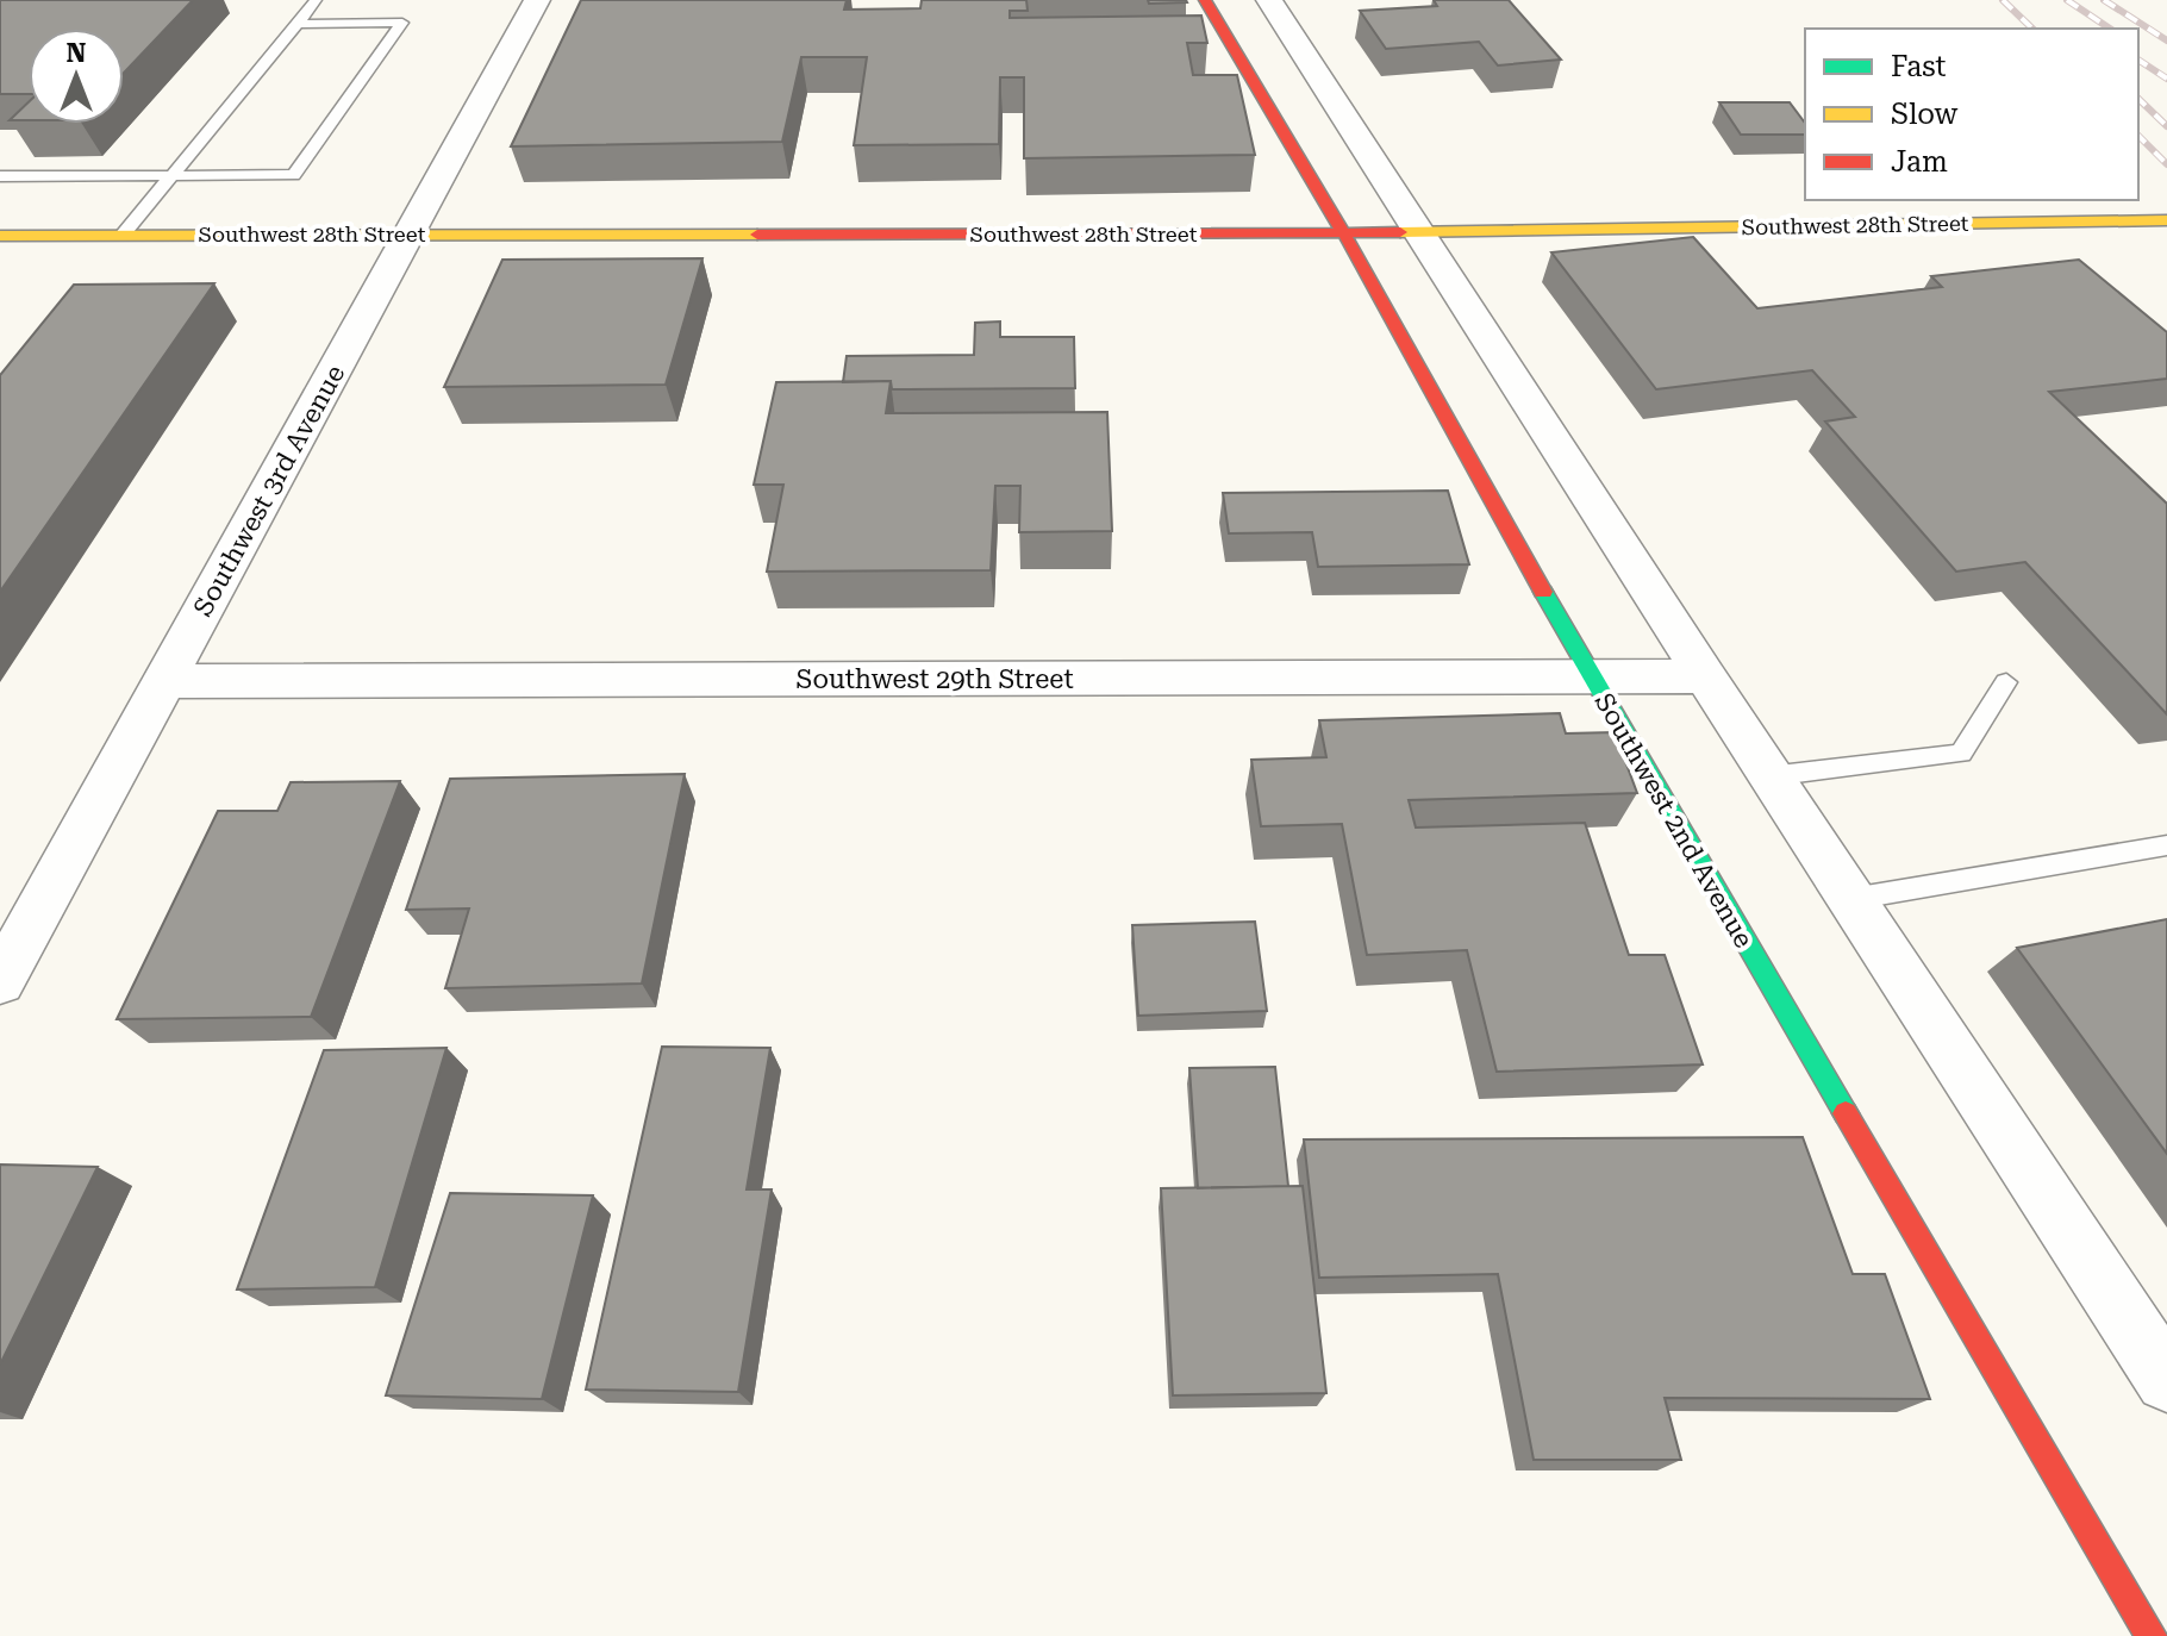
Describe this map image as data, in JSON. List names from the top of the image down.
{
  "streets": {
    "street": [
      "Southwest 28th Street",
      "Southwest 3rd Avenue",
      "Southwest 29th Street",
      "Southwest 2nd Avenue"
    ]
  },
  "crossings": [
    ["Southwest 28th Street", "Southwest 3rd Avenue"],
    ["Southwest 28th Street", "Southwest 2nd Avenue"],
    ["Southwest 3rd Avenue", "Southwest 29th Street"],
    ["Southwest 29th Street", "Southwest 2nd Avenue"]
  ],
  "legend": ["Fast", "Slow", "Jam"],
  "north": "top"
}
